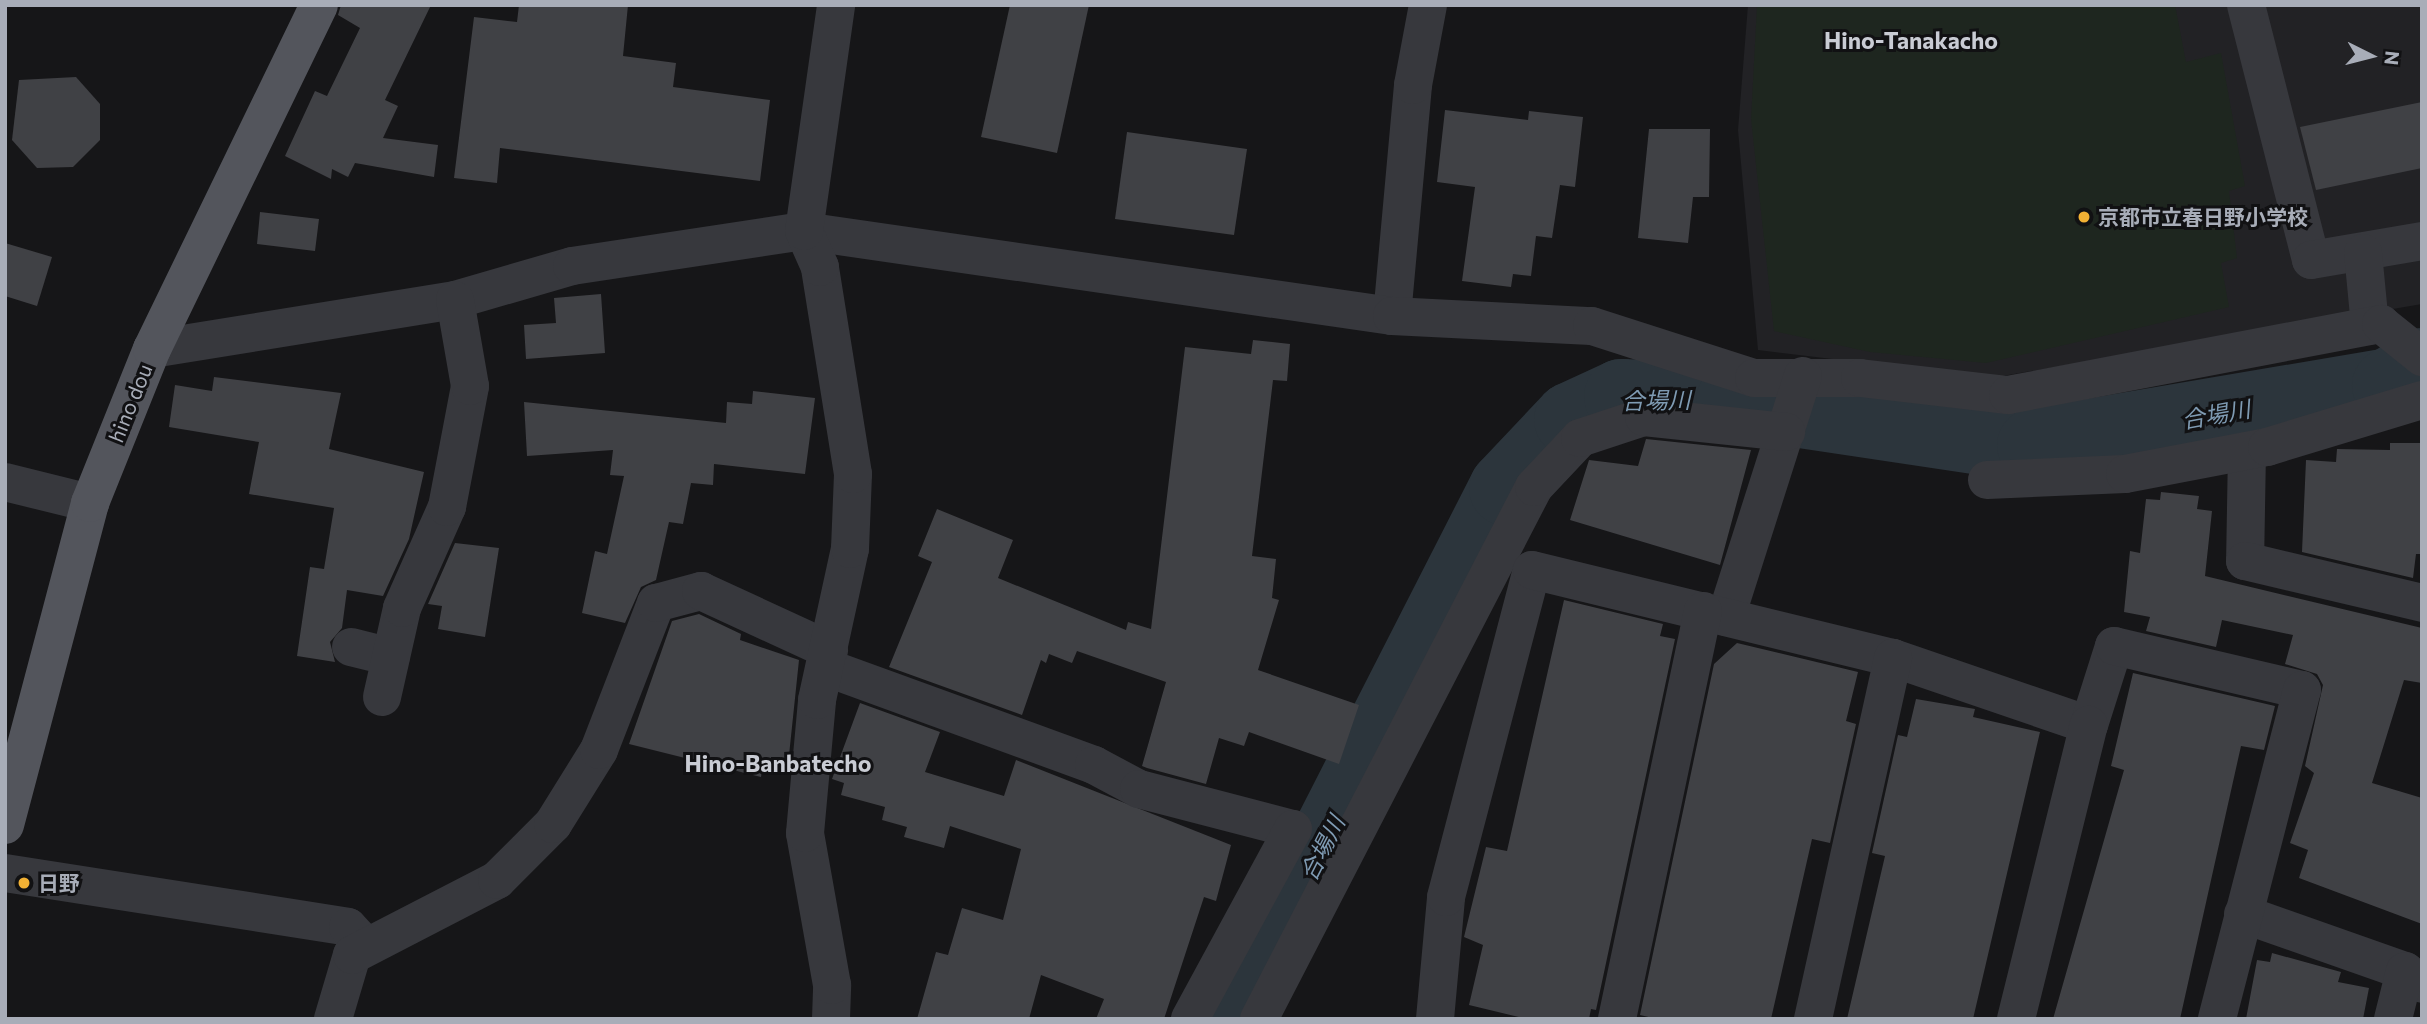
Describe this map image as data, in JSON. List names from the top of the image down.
{
  "streets": {
    "main road": ["hino dou"]
  },
  "districts": ["Hino-Tanakacho", "Hino-Banbatecho"],
  "water": ["合場川"],
  "places": ["京都市立春日野小学校", "日野"],
  "north": "right"
}
